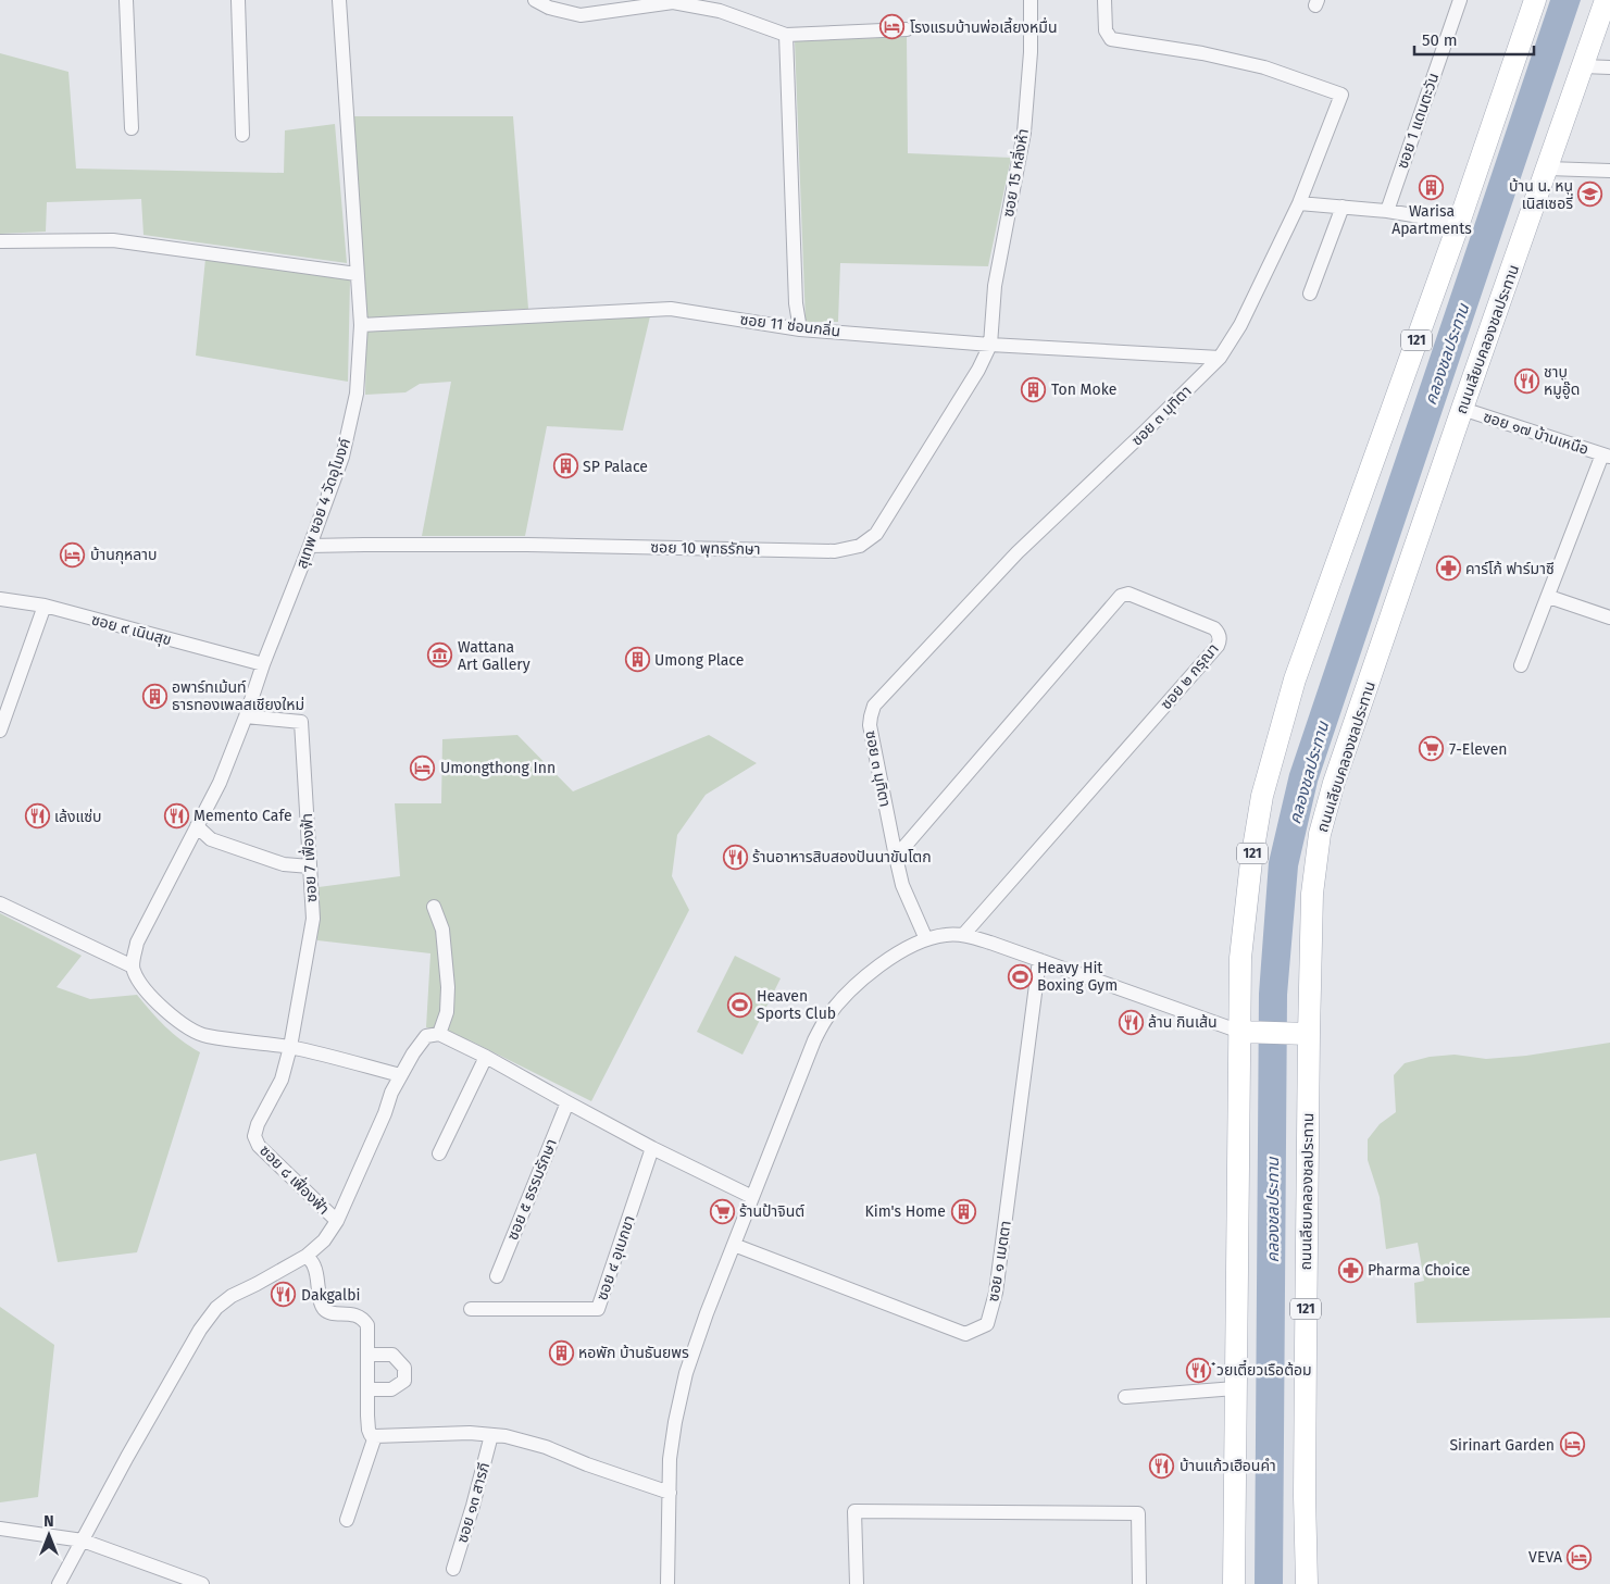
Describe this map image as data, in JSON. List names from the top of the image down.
{
  "streets": {
    "main road": ["ถนนเลียบคลองชลประทาน", "121"],
    "street": [
      "ซอย 1 แดนตะวัน",
      "ซอย 15 หลิ่งห้า",
      "ซอย 11 ซ่อนกลิ่น",
      "ซอย ๓ มุทิตา",
      "ซอย ๑๗ บ้านเหนือ",
      "สุเทพ ซอย 4 วัดอุโมงค์",
      "ซอย 10 พุทธรักษา",
      "ซอย ๙ เนินสุข",
      "ซอย ๒ กรุณา",
      "ซอย 7 เฟื่องฟ้า",
      "ซอย ๘ เฟื่องฟ้า",
      "ซอย ๕ ธรรมรักษา",
      "ซอย ๔ อุเบกขา",
      "ซอย ๑ เมตตา",
      "ซอย ๑๓ สารภี"
    ]
  },
  "crossings": [
    ["ซอย 15 หลิ่งห้า", "ซอย 11 ซ่อนกลิ่น"],
    ["ซอย 15 หลิ่งห้า", "ซอย 10 พุทธรักษา"],
    ["ซอย 11 ซ่อนกลิ่น", "ซอย ๓ มุทิตา"],
    ["ซอย 11 ซ่อนกลิ่น", "สุเทพ ซอย 4 วัดอุโมงค์"],
    ["ซอย 11 ซ่อนกลิ่น", "ซอย 10 พุทธรักษา"],
    ["ถนนเลียบคลองชลประทาน", "ซอย ๑๗ บ้านเหนือ"],
    ["ซอย ๓ มุทิตา", "ซอย ๒ กรุณา"],
    ["สุเทพ ซอย 4 วัดอุโมงค์", "ซอย 10 พุทธรักษา"],
    ["สุเทพ ซอย 4 วัดอุโมงค์", "ซอย ๙ เนินสุข"],
    ["สุเทพ ซอย 4 วัดอุโมงค์", "ซอย 7 เฟื่องฟ้า"],
    ["ซอย 7 เฟื่องฟ้า", "ซอย ๘ เฟื่องฟ้า"]
  ],
  "water": ["คลองชลประทาน"],
  "places": {
    "hotel": [
      "โรงแรมบ้านพ่อเลี้ยงหมื่น",
      "บ้านกุหลาบ",
      "Umongthong Inn",
      "Sirinart Garden",
      "VEVA"
    ],
    "building": [
      "Warisa Apartments",
      "Ton Moke",
      "SP Palace",
      "Umong Place",
      "อพาร์ทเม้นท์ ธารทองเพลสเชียงใหม่",
      "Kim's Home",
      "หอพัก บ้านธันยพร"
    ],
    "school or university": ["บ้าน น. หนู เนิสเซอรี่"],
    "restaurant": [
      "ชาบู หมูอู๊ด",
      "Memento Cafe",
      "เล้งแซ่บ",
      "ร้านอาหารสิบสองปันนาขันโตก",
      "ล้าน กินเส้น",
      "Dakgalbi",
      "๋วยเตี๋ยวเรือต้อม",
      "บ้านแก้วเฮือนคำ"
    ],
    "pharmacy": ["คาร์โก้ ฟาร์มาซี", "Pharma Choice"],
    "museum": ["Wattana Art Gallery"],
    "supermarket": ["7-Eleven", "ร้านป้าจินต์"],
    "sports": ["Heavy Hit Boxing Gym", "Heaven Sports Club"]
  },
  "scale_bar": "50 m",
  "north": "top"
}
